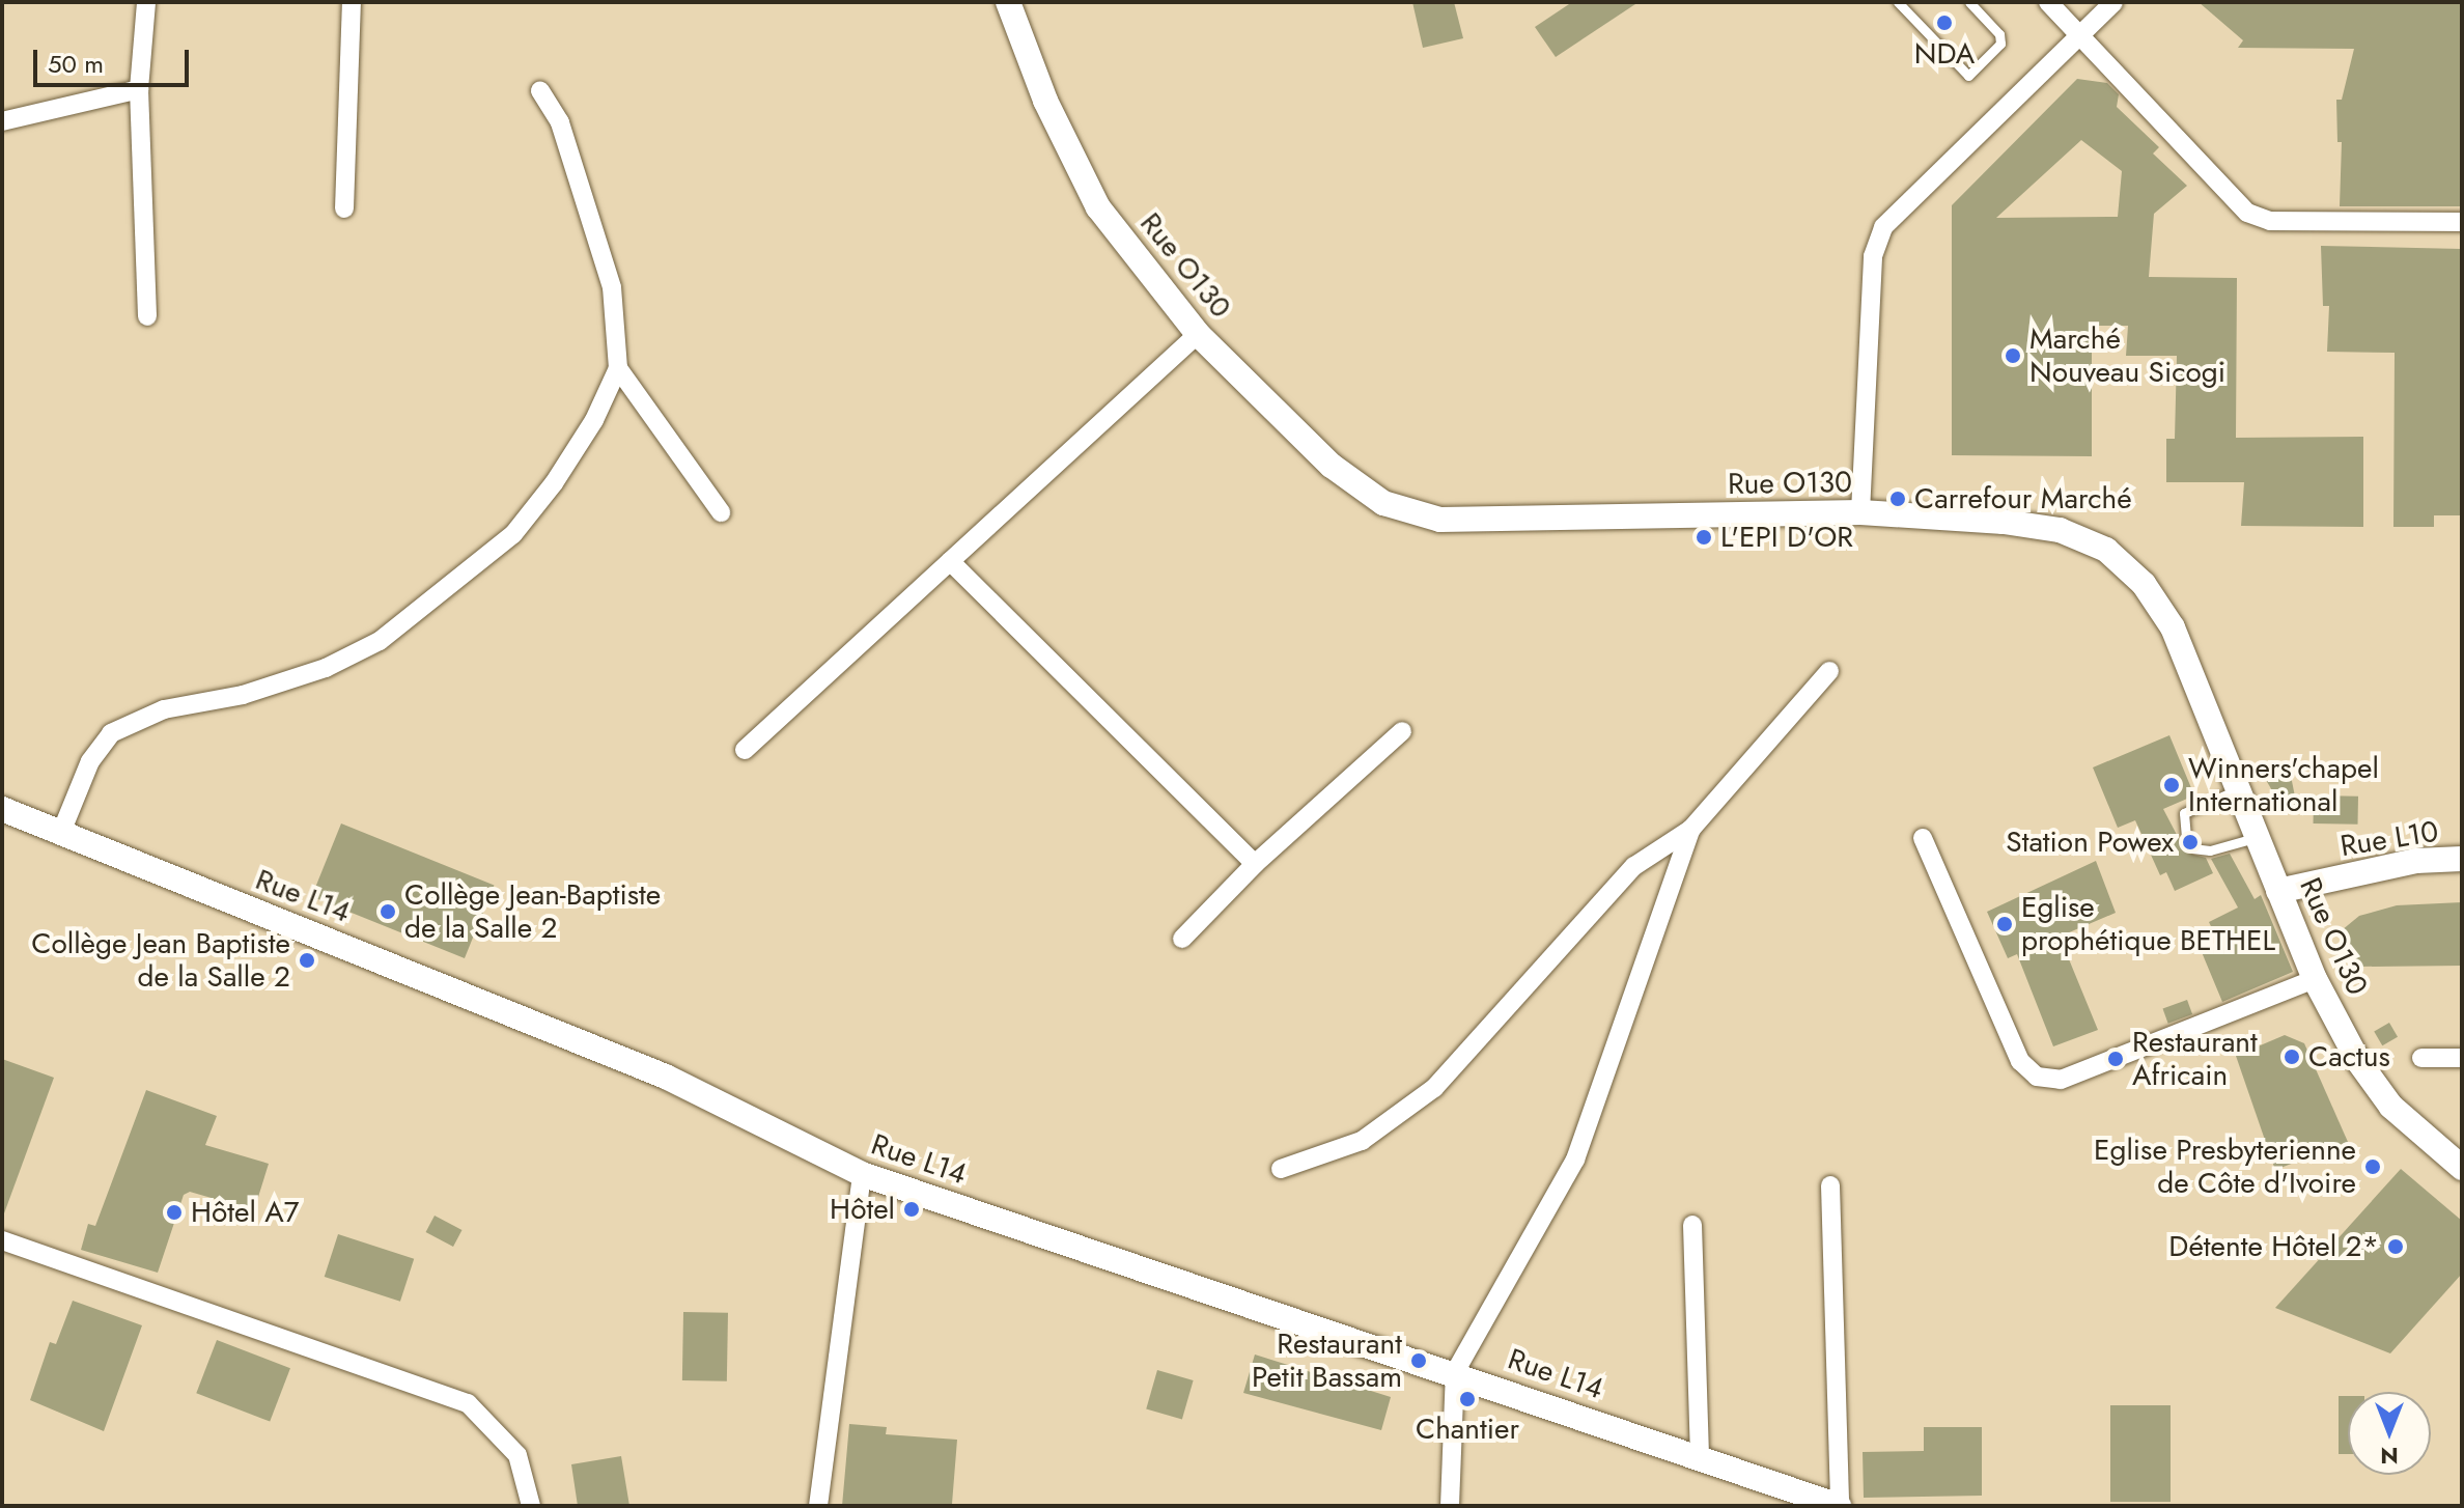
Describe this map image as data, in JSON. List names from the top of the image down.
{
  "streets": {
    "street": ["Rue O130", "Rue L10", "Rue L14"]
  },
  "crossings": [
    ["Rue O130", "Rue L10"]
  ],
  "places": [
    "NDA",
    "Marché Nouveau Sicogi",
    "Carrefour Marché",
    "L'EPI D'OR",
    "Winners'chapel International",
    "Station Powex",
    "Collège Jean-Baptiste de la Salle 2",
    "Eglise prophétique BETHEL",
    "Collège Jean Baptiste de la Salle 2",
    "Cactus",
    "Restaurant Africain",
    "Eglise Presbyterienne de Côte d'Ivoire",
    "Hôtel",
    "Hôtel A7",
    "Détente Hôtel 2*",
    "Restaurant Petit Bassam",
    "Chantier"
  ],
  "scale_bar": "50 m",
  "north": "bottom"
}
